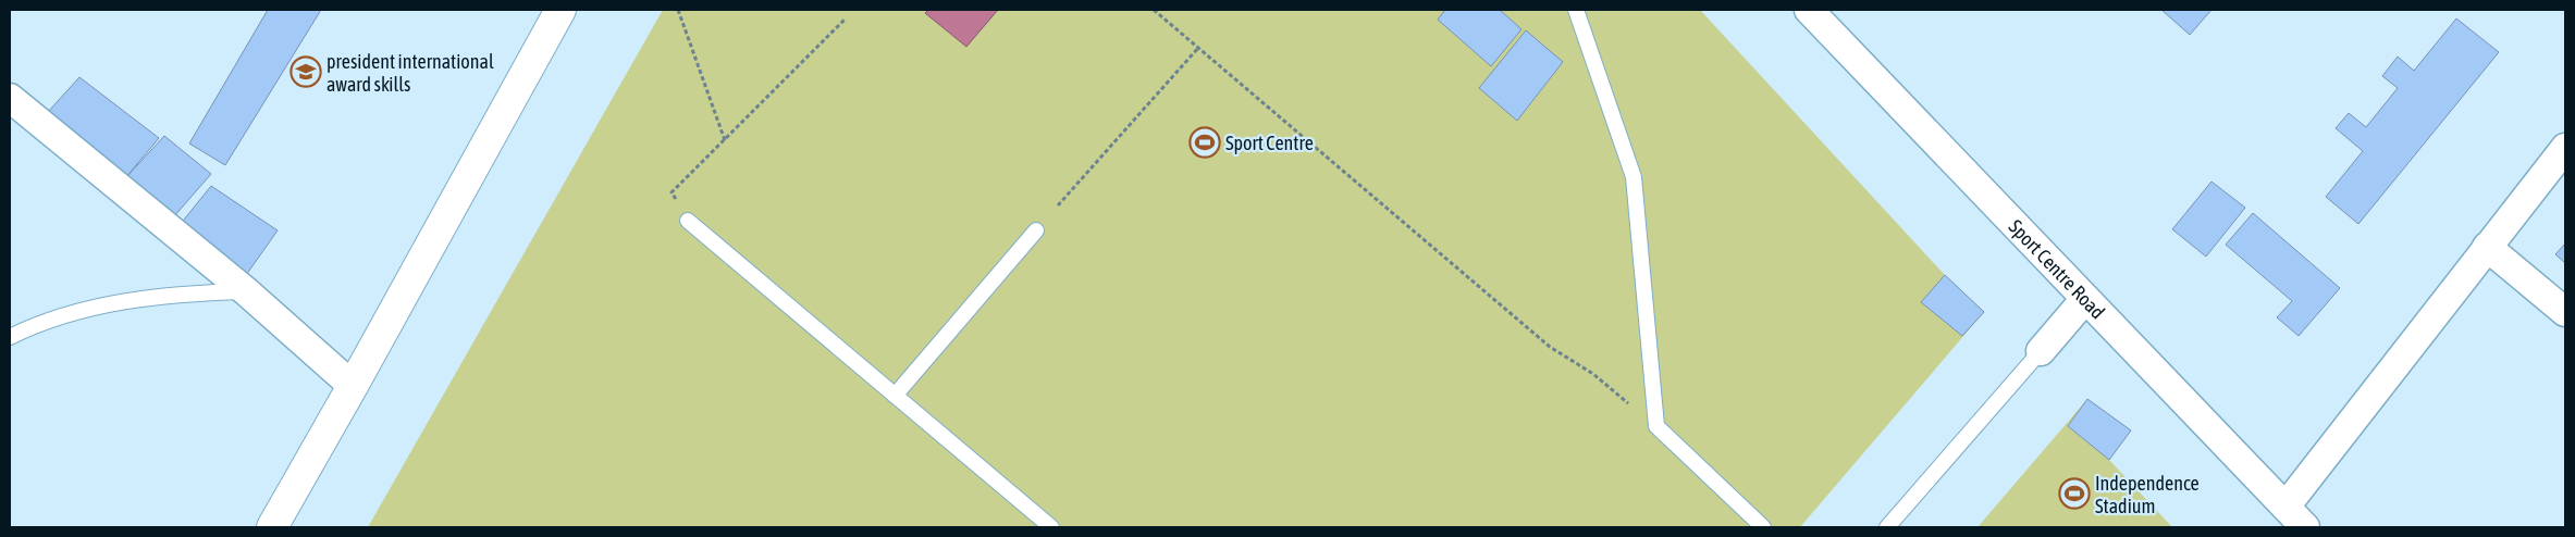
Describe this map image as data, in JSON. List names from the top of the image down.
{
  "streets": {
    "street": ["Sport Centre Road"]
  },
  "places": {
    "school or university": ["president international award skills"],
    "sports": ["Sport Centre", "Independence Stadium"]
  }
}
